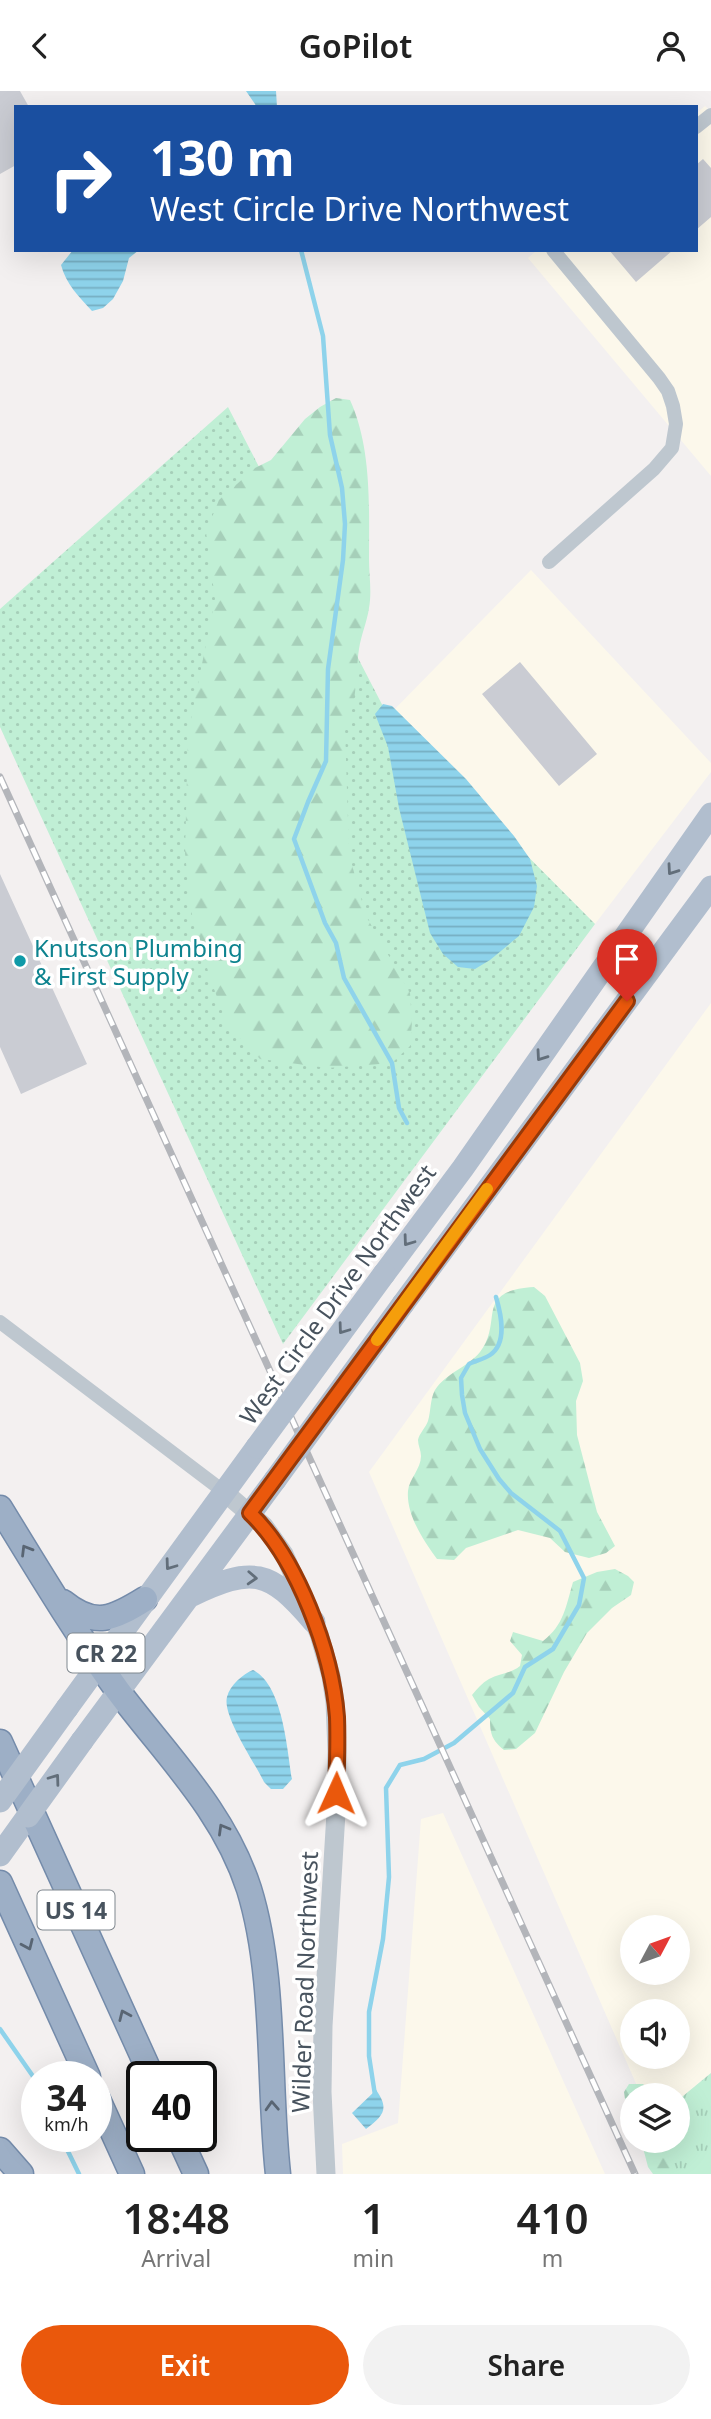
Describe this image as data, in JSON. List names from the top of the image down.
{
  "streets": {
    "highway": ["US 14"],
    "main road": ["West Circle Drive Northwest", "CR 22"],
    "street": ["Wilder Road Northwest"]
  },
  "crossings": [
    ["West Circle Drive Northwest", "Wilder Road Northwest"],
    ["CR 22", "Wilder Road Northwest"]
  ],
  "places": ["Knutson Plumbing & First Supply"],
  "north": "top right",
  "page": {
    "header": "GoPilot",
    "turn": ["130 m", "West Circle Drive Northwest"],
    "speed": "34 km/h",
    "limit": "40",
    "eta": [
      "18:48",
      "Arrival",
      "1",
      "min",
      "410",
      "m"
    ],
    "buttons": ["Exit", "Share"]
  }
}
